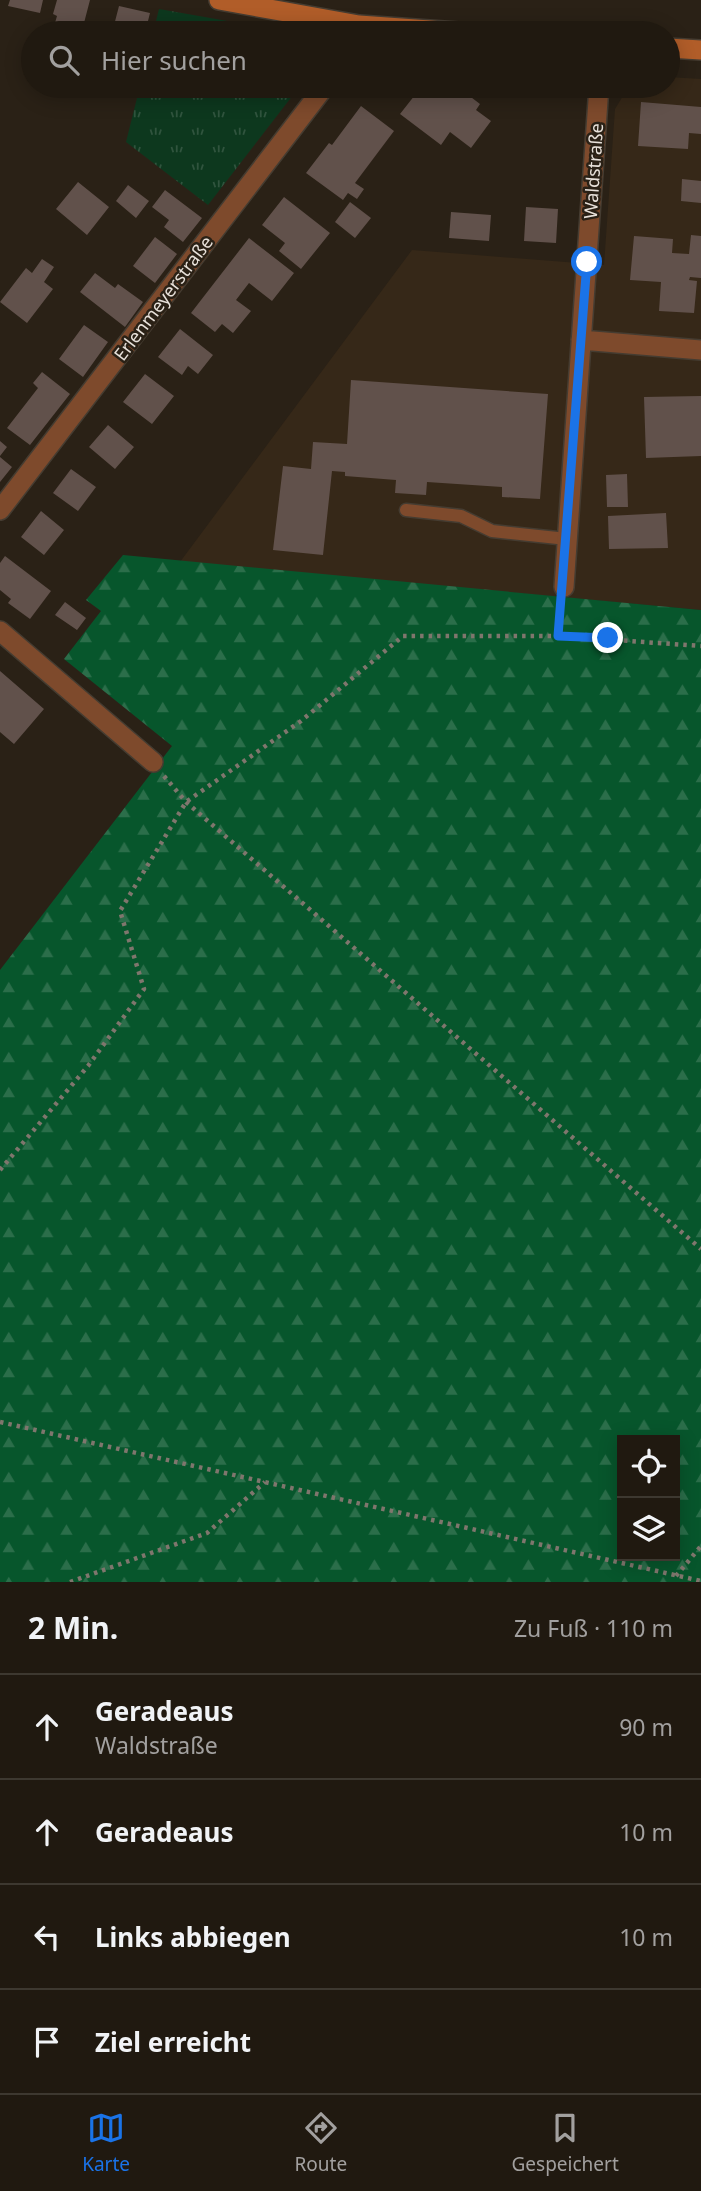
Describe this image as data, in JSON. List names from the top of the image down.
{
  "streets": {
    "street": ["Waldstraße", "Erlenmeyerstraße"]
  },
  "page": {
    "search": "Hier suchen",
    "heading": ["2 Min.", "Zu Fuß · 110 m"],
    "list": [
      ["Geradeaus", "Waldstraße", "90 m"],
      ["Geradeaus", "10 m"],
      ["Links abbiegen", "10 m"],
      "Ziel erreicht"
    ],
    "nav": ["Karte", "Route", "Gespeichert"]
  }
}
